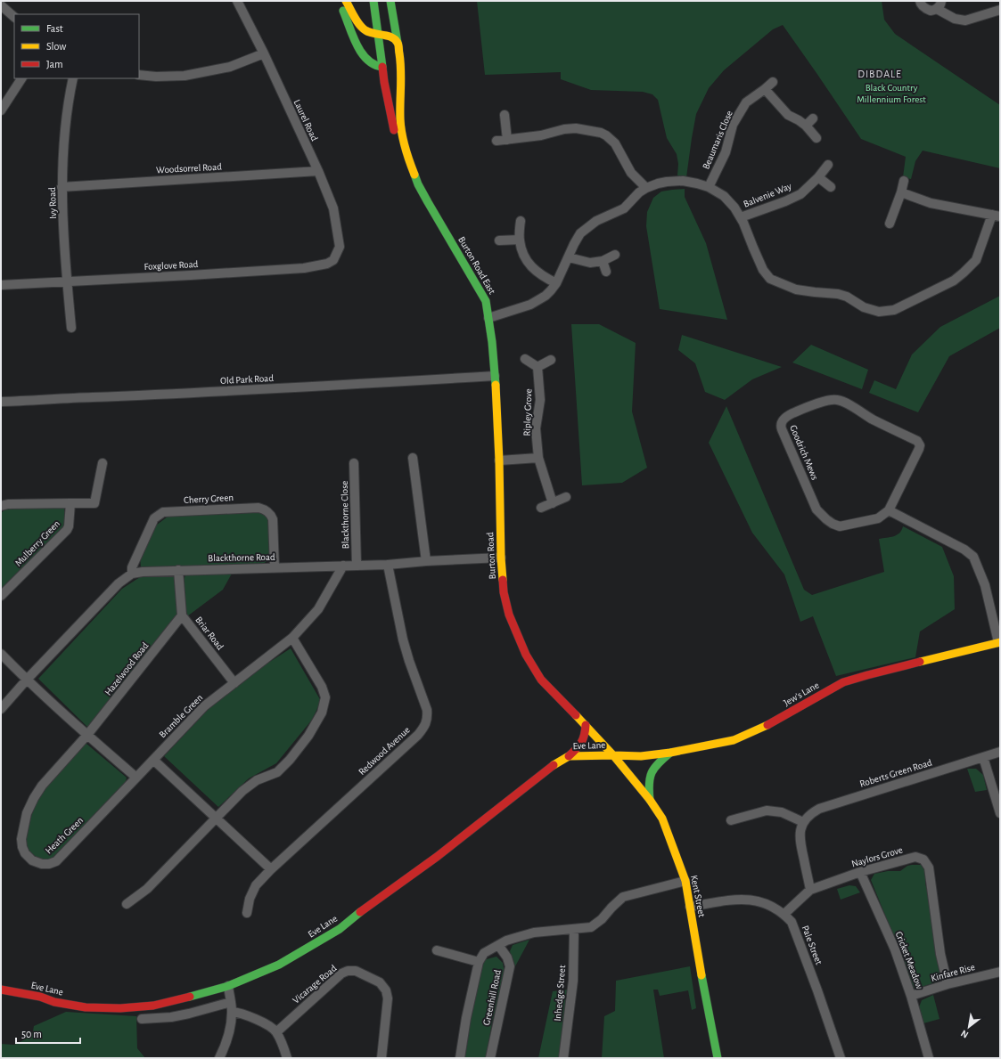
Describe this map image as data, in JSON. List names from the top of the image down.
{
  "streets": {
    "main road": [
      "Burton Road East",
      "Burton Road",
      "Jew's Lane",
      "Eve Lane",
      "Kent Street"
    ],
    "street": [
      "Laurel Road",
      "Beaumaris Close",
      "Woodsorrel Road",
      "Balvenie Way",
      "Ivy Road",
      "Foxglove Road",
      "Old Park Road",
      "Ripley Grove",
      "Goodrich Mews",
      "Cherry Green",
      "Blackthorne Close",
      "Mulberry Green",
      "Blackthorne Road",
      "Briar Road",
      "Hazelwood Road",
      "Bramble Green",
      "Redwood Avenue",
      "Roberts Green Road",
      "Heath Green",
      "Naylors Grove",
      "Pale Street",
      "Cricket Meadow",
      "Kinfare Rise",
      "Vicarage Road",
      "Inhedge Street",
      "Greenhill Road"
    ]
  },
  "crossings": [
    ["Laurel Road", "Woodsorrel Road"],
    ["Laurel Road", "Foxglove Road"],
    ["Woodsorrel Road", "Ivy Road"],
    ["Ivy Road", "Foxglove Road"],
    ["Burton Road East", "Burton Road"],
    ["Old Park Road", "Burton Road"],
    ["Cherry Green", "Blackthorne Road"],
    ["Blackthorne Close", "Blackthorne Road"],
    ["Burton Road", "Blackthorne Road"],
    ["Burton Road", "Jew's Lane"],
    ["Burton Road", "Eve Lane"],
    ["Burton Road", "Kent Street"],
    ["Blackthorne Road", "Briar Road"],
    ["Blackthorne Road", "Bramble Green"],
    ["Blackthorne Road", "Redwood Avenue"],
    ["Briar Road", "Hazelwood Road"],
    ["Briar Road", "Bramble Green"],
    ["Hazelwood Road", "Heath Green"],
    ["Jew's Lane", "Eve Lane"],
    ["Jew's Lane", "Kent Street"],
    ["Bramble Green", "Heath Green"],
    ["Eve Lane", "Kent Street"],
    ["Naylors Grove", "Pale Street"],
    ["Naylors Grove", "Cricket Meadow"],
    ["Naylors Grove", "Kinfare Rise"],
    ["Kent Street", "Pale Street"],
    ["Cricket Meadow", "Kinfare Rise"]
  ],
  "districts": ["DIBDALE"],
  "parks": ["Black Country Millennium Forest"],
  "legend": ["Fast", "Slow", "Jam"],
  "scale_bar": "50 m",
  "north": "bottom left"
}
